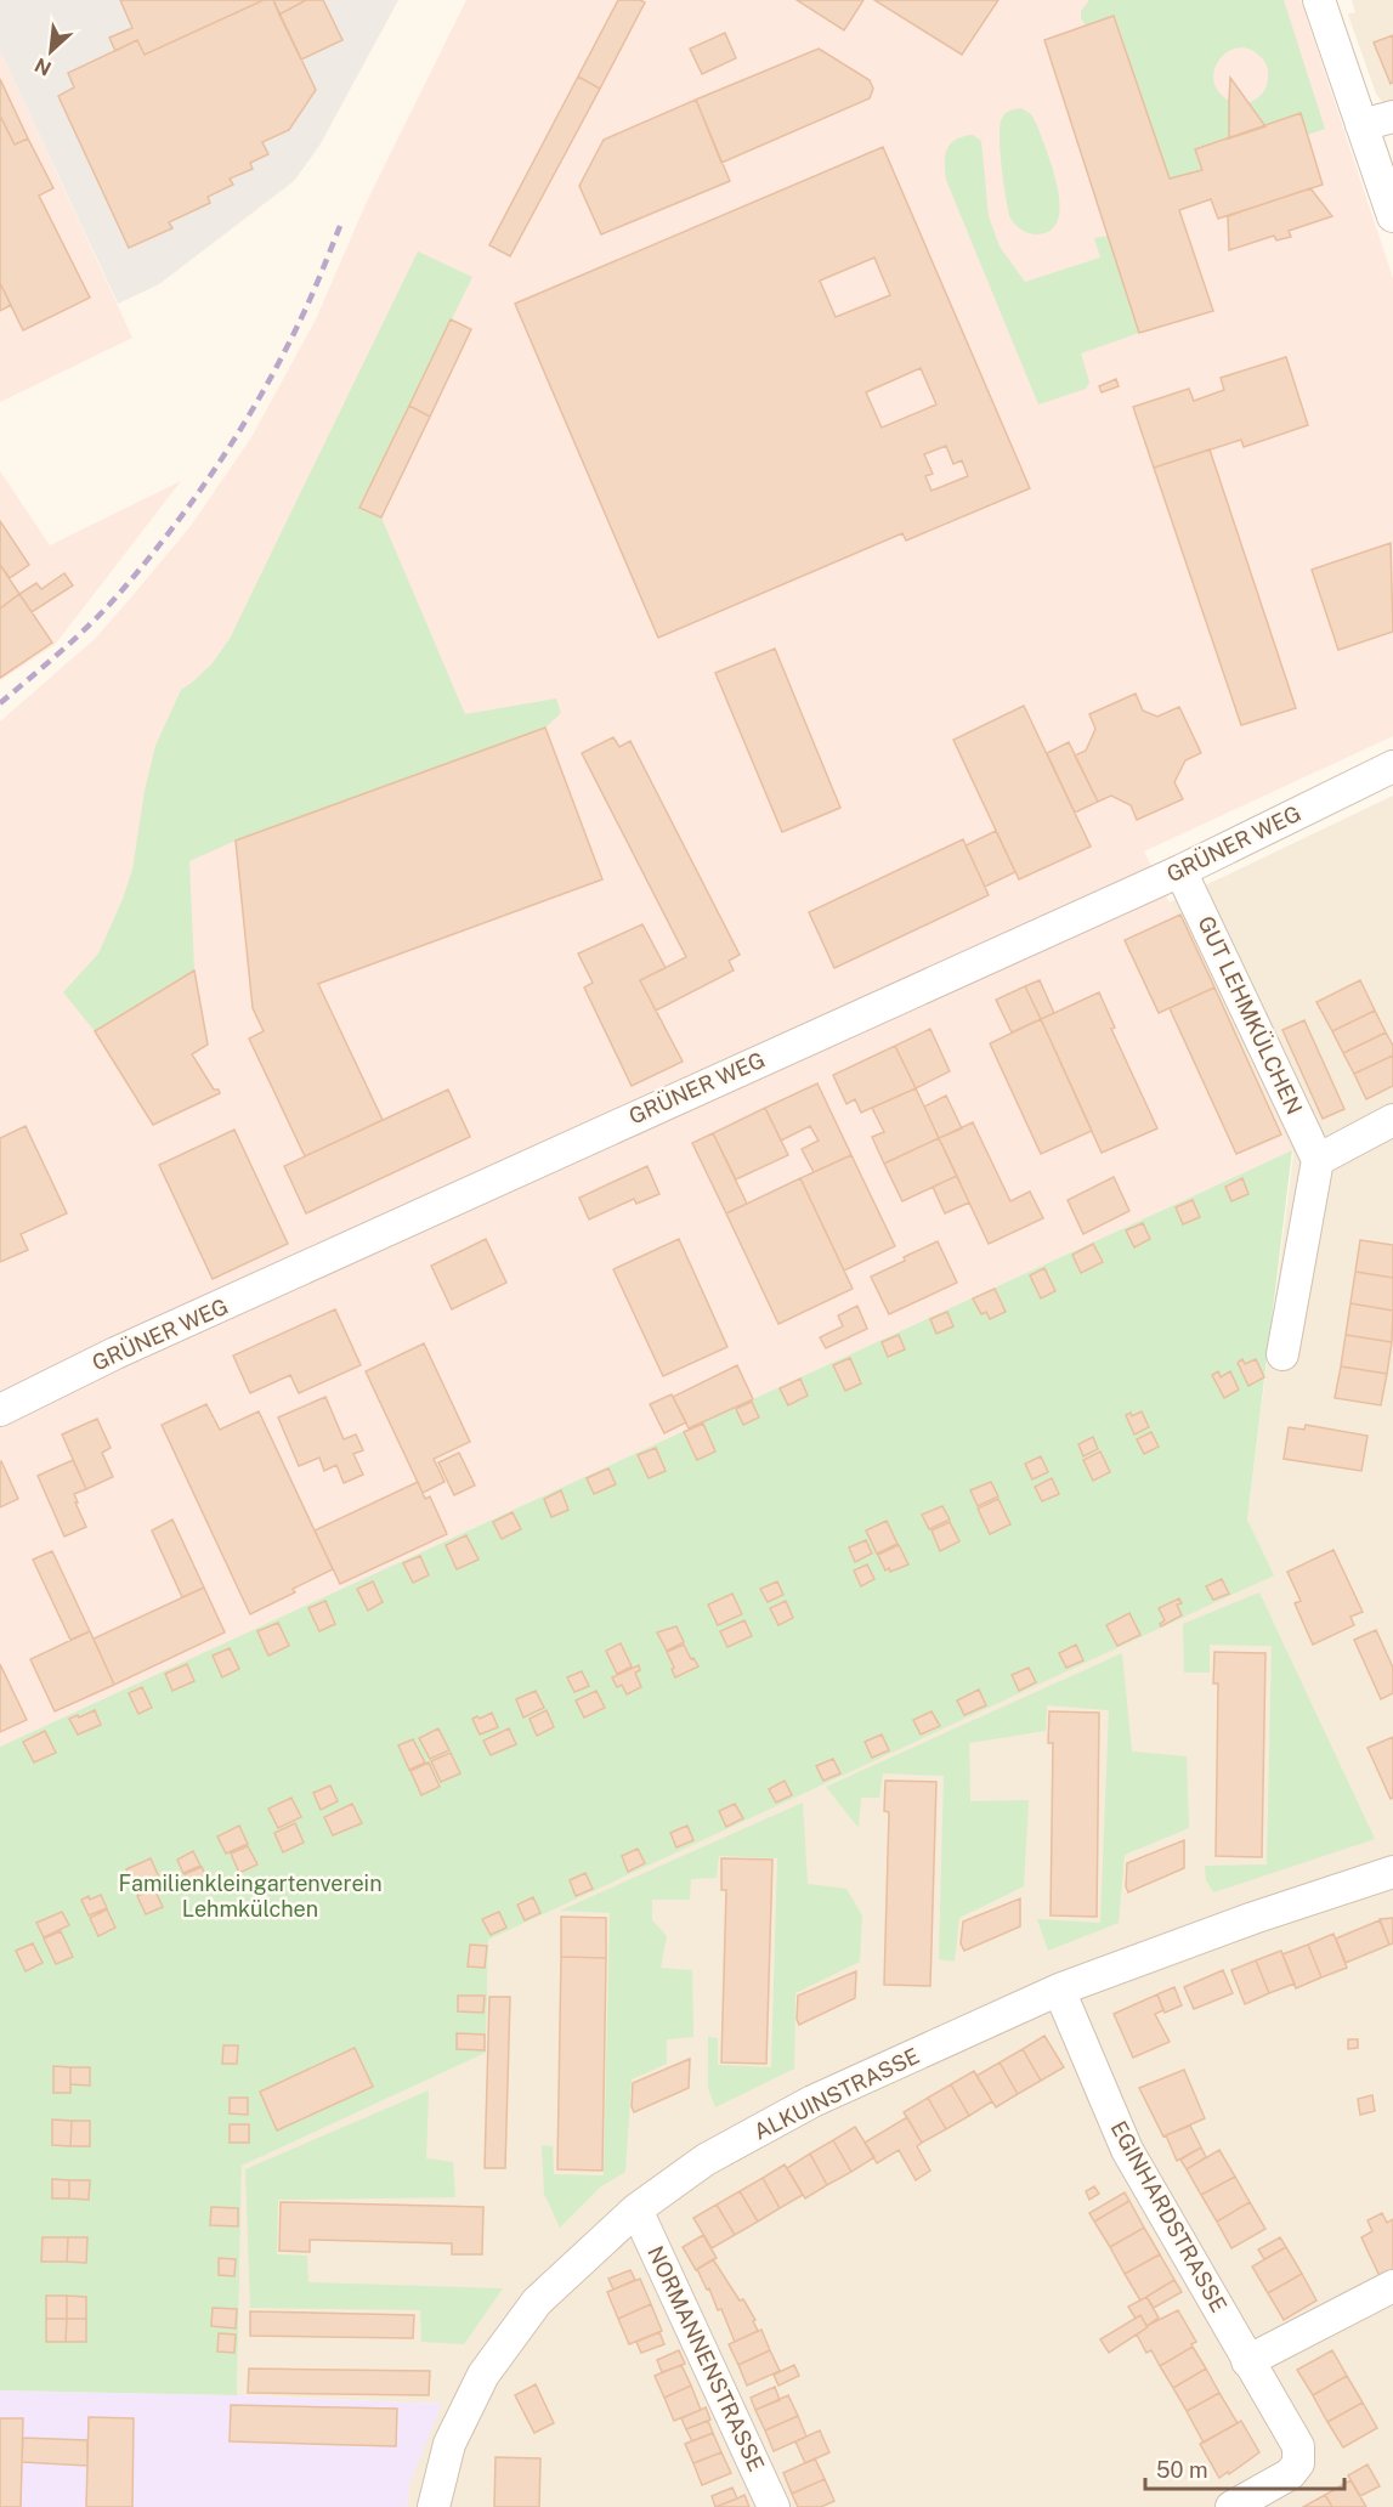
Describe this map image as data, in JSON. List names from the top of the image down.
{
  "streets": {
    "street": [
      "GRÜNER WEG",
      "GUT LEHMKÜLCHEN",
      "ALKUINSTRASSE",
      "EGINHARDSTRASSE",
      "NORMANNENSTRASSE"
    ]
  },
  "crossings": [
    ["GRÜNER WEG", "GUT LEHMKÜLCHEN"],
    ["ALKUINSTRASSE", "EGINHARDSTRASSE"],
    ["ALKUINSTRASSE", "NORMANNENSTRASSE"]
  ],
  "parks": ["Familienkleingartenverein Lehmkülchen"],
  "scale_bar": "50 m",
  "north": "bottom left"
}
